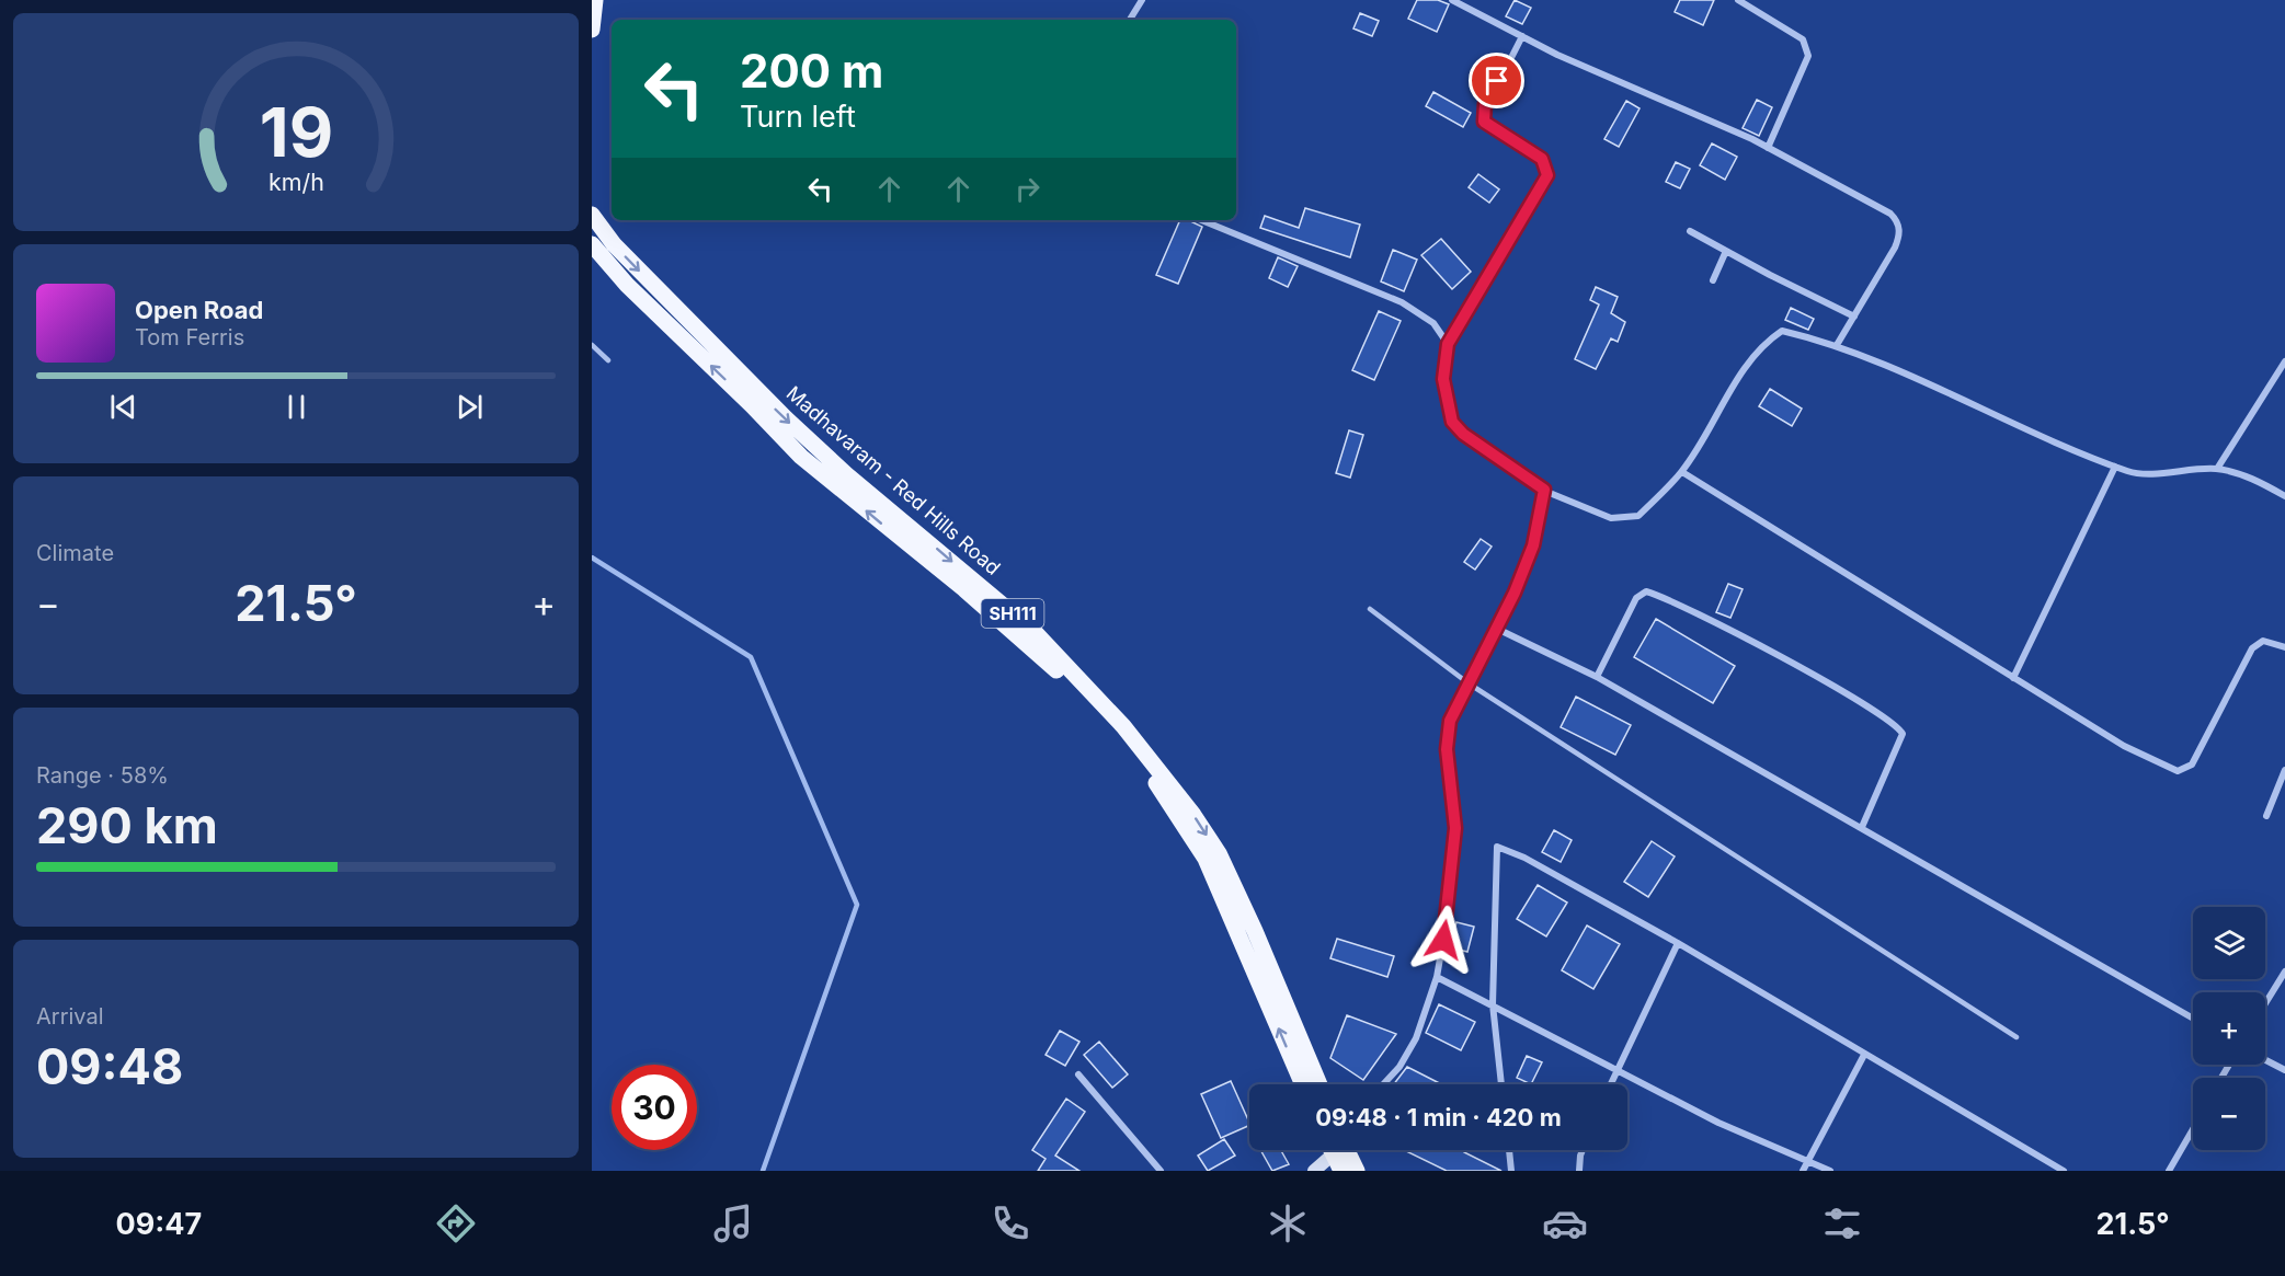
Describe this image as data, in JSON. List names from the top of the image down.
{
  "streets": {
    "main road": ["Madhavaram - Red Hills Road", "SH111"]
  },
  "page": {
    "turn": ["200 m", "Turn left"],
    "song": ["Open Road", "Tom Ferris"],
    "tile": [
      "Climate",
      ["Range · 58%", "290 km"],
      ["Arrival", "09:48"]
    ],
    "heat": ["−", "21.5°", "+"],
    "map_buttons": ["+", "−"],
    "limit": "30",
    "trip": "09:48 · 1 min · 420 m",
    "tabs": ["09:47", "21.5°"],
    "gauge": ["19", "km/h"]
  }
}
